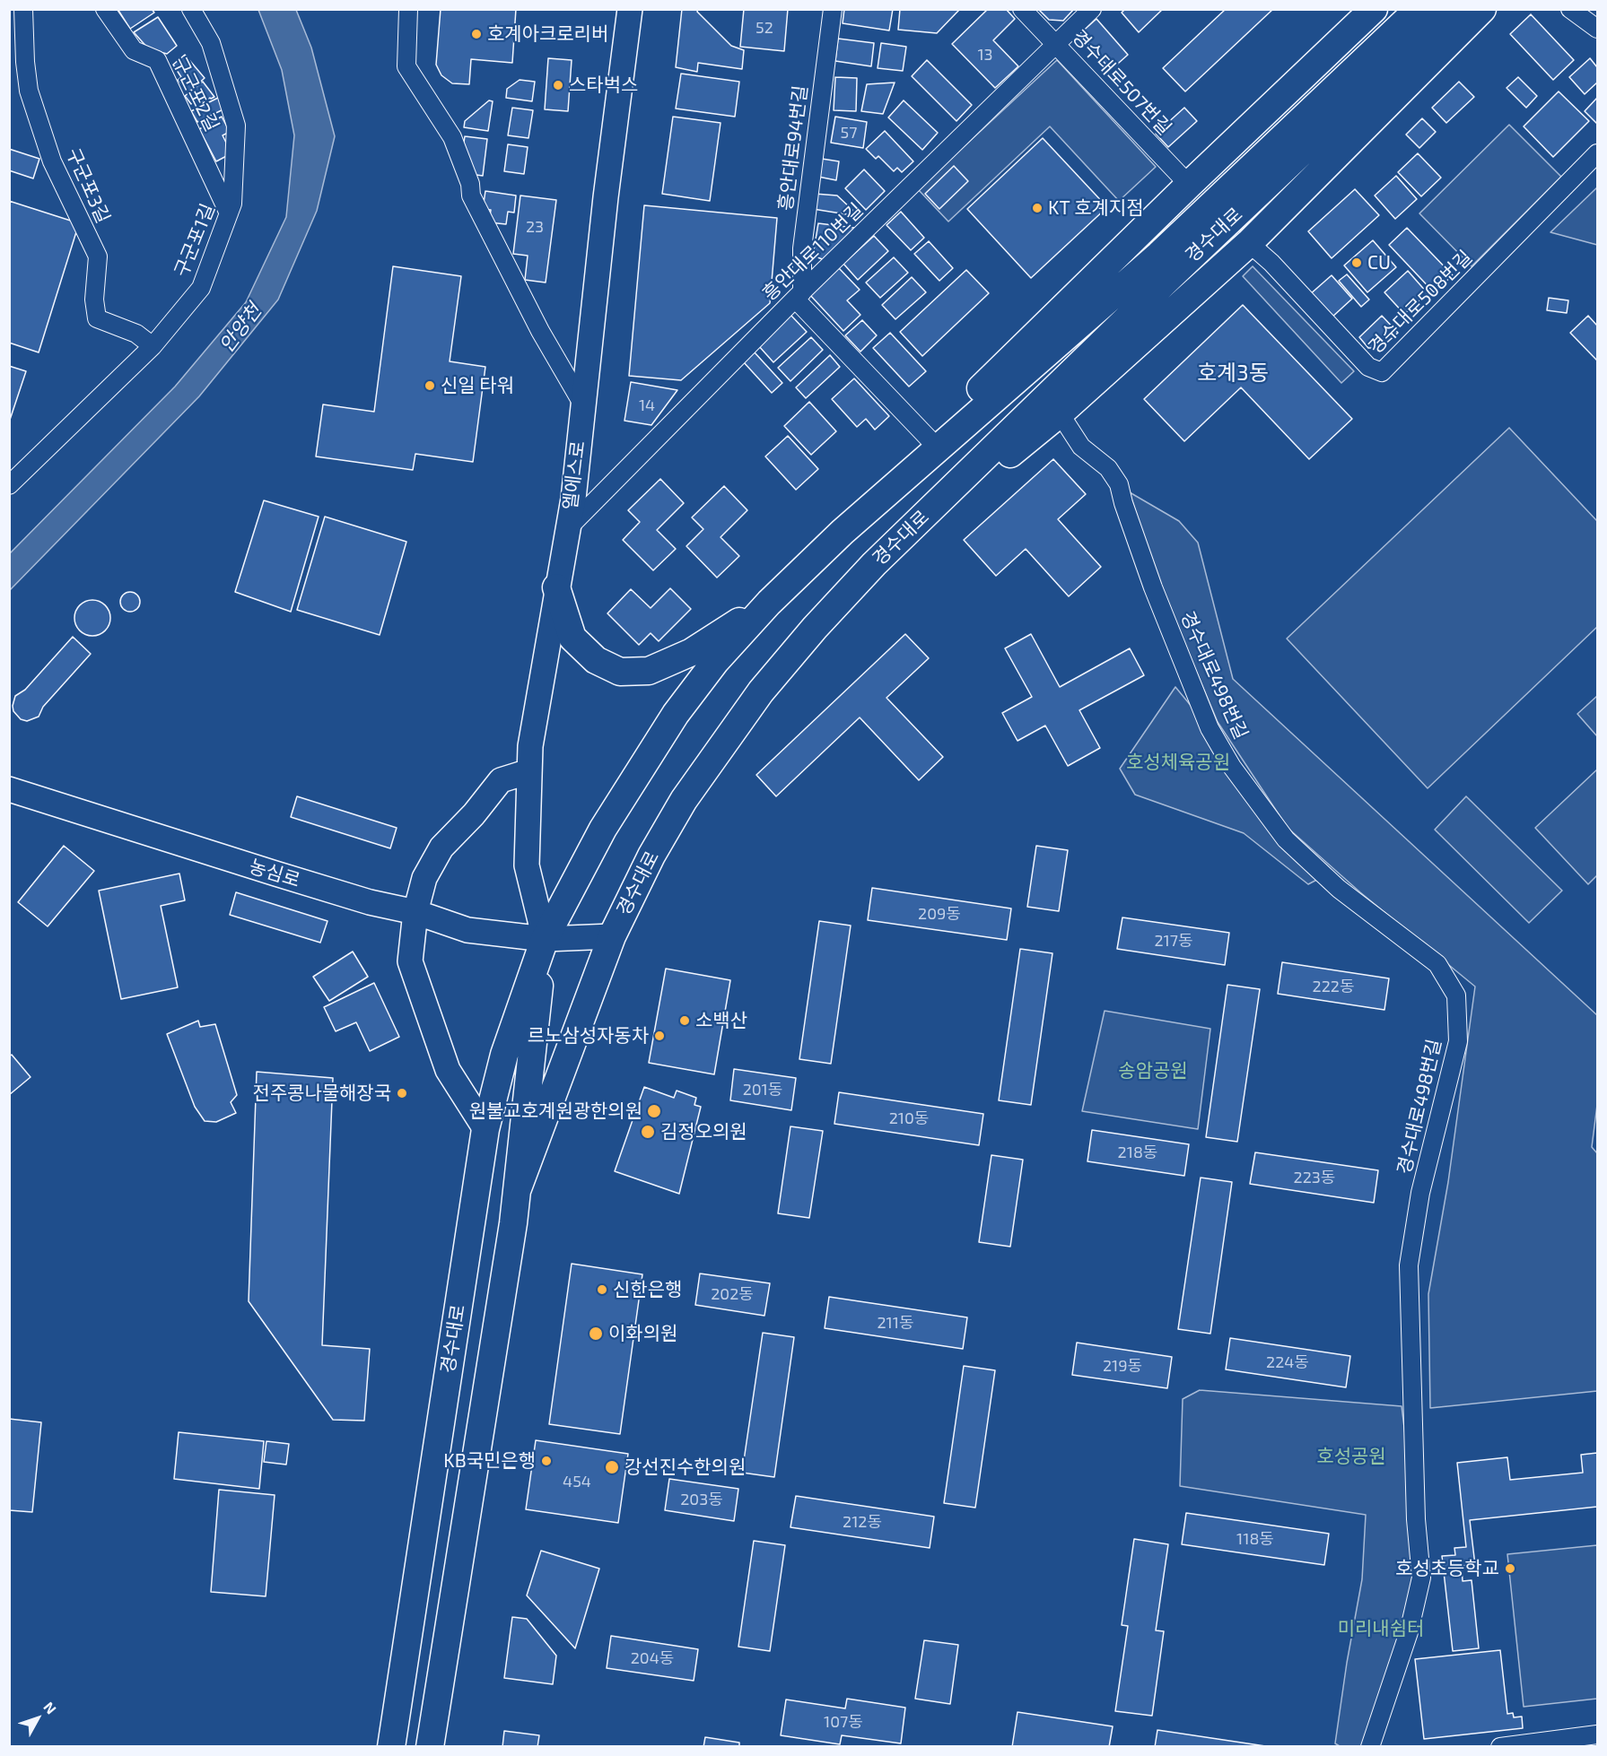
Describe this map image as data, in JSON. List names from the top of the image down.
{
  "streets": {
    "main road": ["경수대로"],
    "street": [
      "경수대로507번길",
      "구군포2길",
      "흥안대로94번길",
      "구군포3길",
      "구군포1길",
      "흥안대로110번길",
      "경수대로508번길",
      "엘에스로",
      "경수대로498번길",
      "농심로"
    ]
  },
  "crossings": [
    ["경수대로507번길", "흥안대로110번길"],
    ["구군포2길", "구군포1길"],
    ["흥안대로94번길", "흥안대로110번길"],
    ["구군포3길", "구군포1길"],
    ["경수대로", "엘에스로"],
    ["경수대로", "농심로"],
    ["흥안대로110번길", "엘에스로"],
    ["엘에스로", "농심로"]
  ],
  "districts": ["호계3동"],
  "water": ["안양천"],
  "parks": [
    "호성체육공원",
    "송암공원",
    "호성공원",
    "미리내쉼터"
  ],
  "places": [
    "호계아크로리버",
    "스타벅스",
    "KT 호계지점",
    "CU",
    "신일 타워",
    "소백산",
    "르노삼성자동차",
    "전주콩나물해장국",
    "원불교호계원광한의원",
    "김정오의원",
    "신한은행",
    "이화의원",
    "KB국민은행",
    "강선진수한의원",
    "호성초등학교"
  ],
  "house_numbers": [
    "52",
    "13",
    "57",
    "23",
    "14",
    "209동",
    "217동",
    "222동",
    "201동",
    "210동",
    "218동",
    "223동",
    "202동",
    "211동",
    "224동",
    "219동",
    "454",
    "203동",
    "212동",
    "118동",
    "204동",
    "107동"
  ],
  "north": "top right"
}
